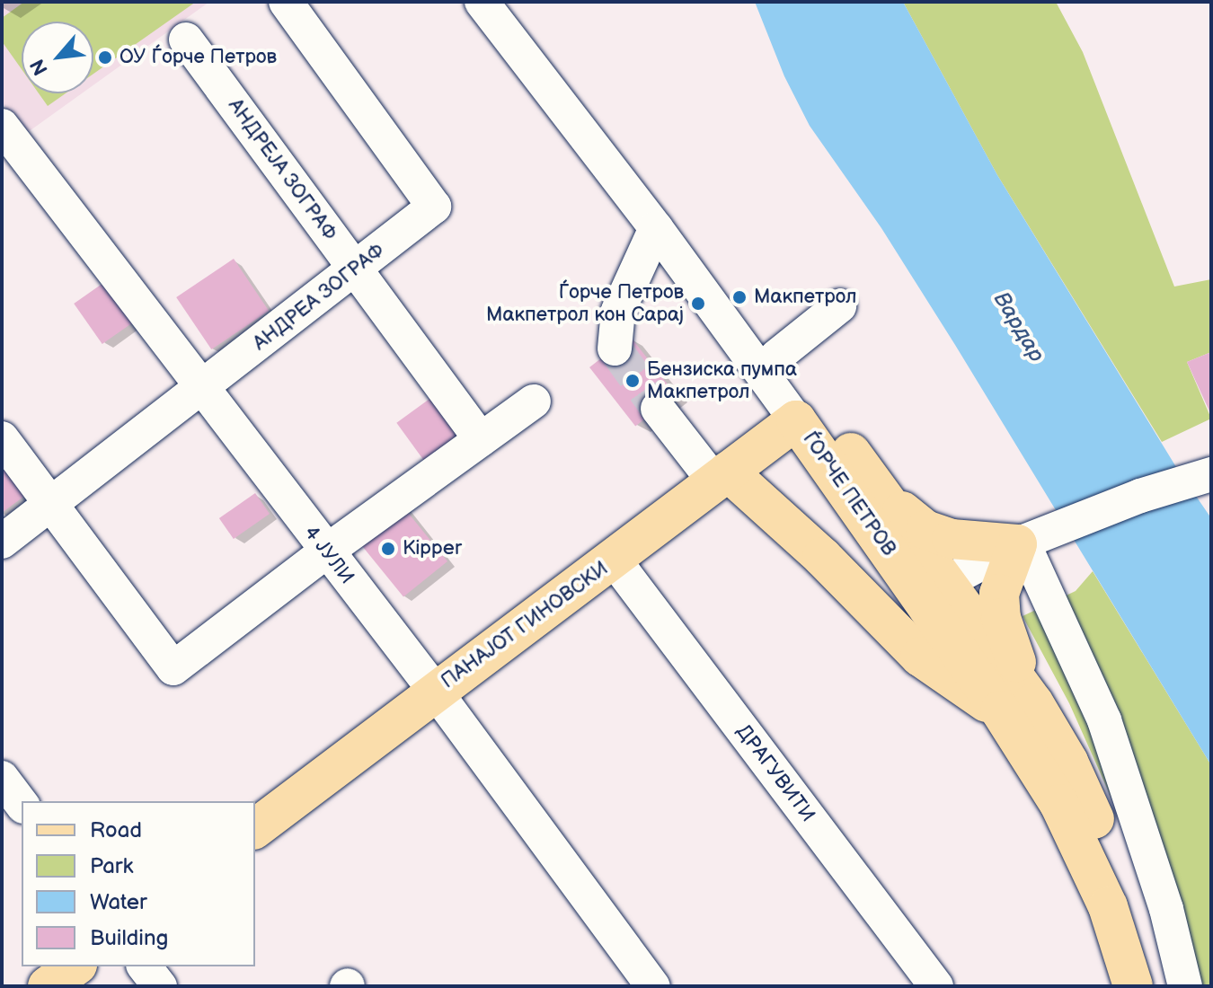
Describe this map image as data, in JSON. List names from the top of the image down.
{
  "streets": {
    "main road": ["ЃОРЧЕ ПЕТРОВ", "ПАНАЈОТ ГИНОВСКИ"],
    "street": [
      "АНДРЕЈА ЗОГРАФ",
      "АНДРЕА ЗОГРАФ",
      "4 ЈУЛИ",
      "ДРАГУВИТИ"
    ]
  },
  "crossings": [
    ["АНДРЕЈА ЗОГРАФ", "АНДРЕА ЗОГРАФ"],
    ["АНДРЕА ЗОГРАФ", "4 ЈУЛИ"],
    ["ЃОРЧЕ ПЕТРОВ", "ПАНАЈОТ ГИНОВСКИ"],
    ["4 ЈУЛИ", "ПАНАЈОТ ГИНОВСКИ"],
    ["ПАНАЈОТ ГИНОВСКИ", "ДРАГУВИТИ"]
  ],
  "water": ["Вардар"],
  "places": [
    "ОУ Ѓорче Петров",
    "Макпетрол",
    "Ѓорче Петров Макпетрол кон Сарај",
    "Бензиска пумпа Макпетрол",
    "Kipper"
  ],
  "legend": [
    "Road",
    "Park",
    "Water",
    "Building"
  ],
  "north": "bottom left"
}
